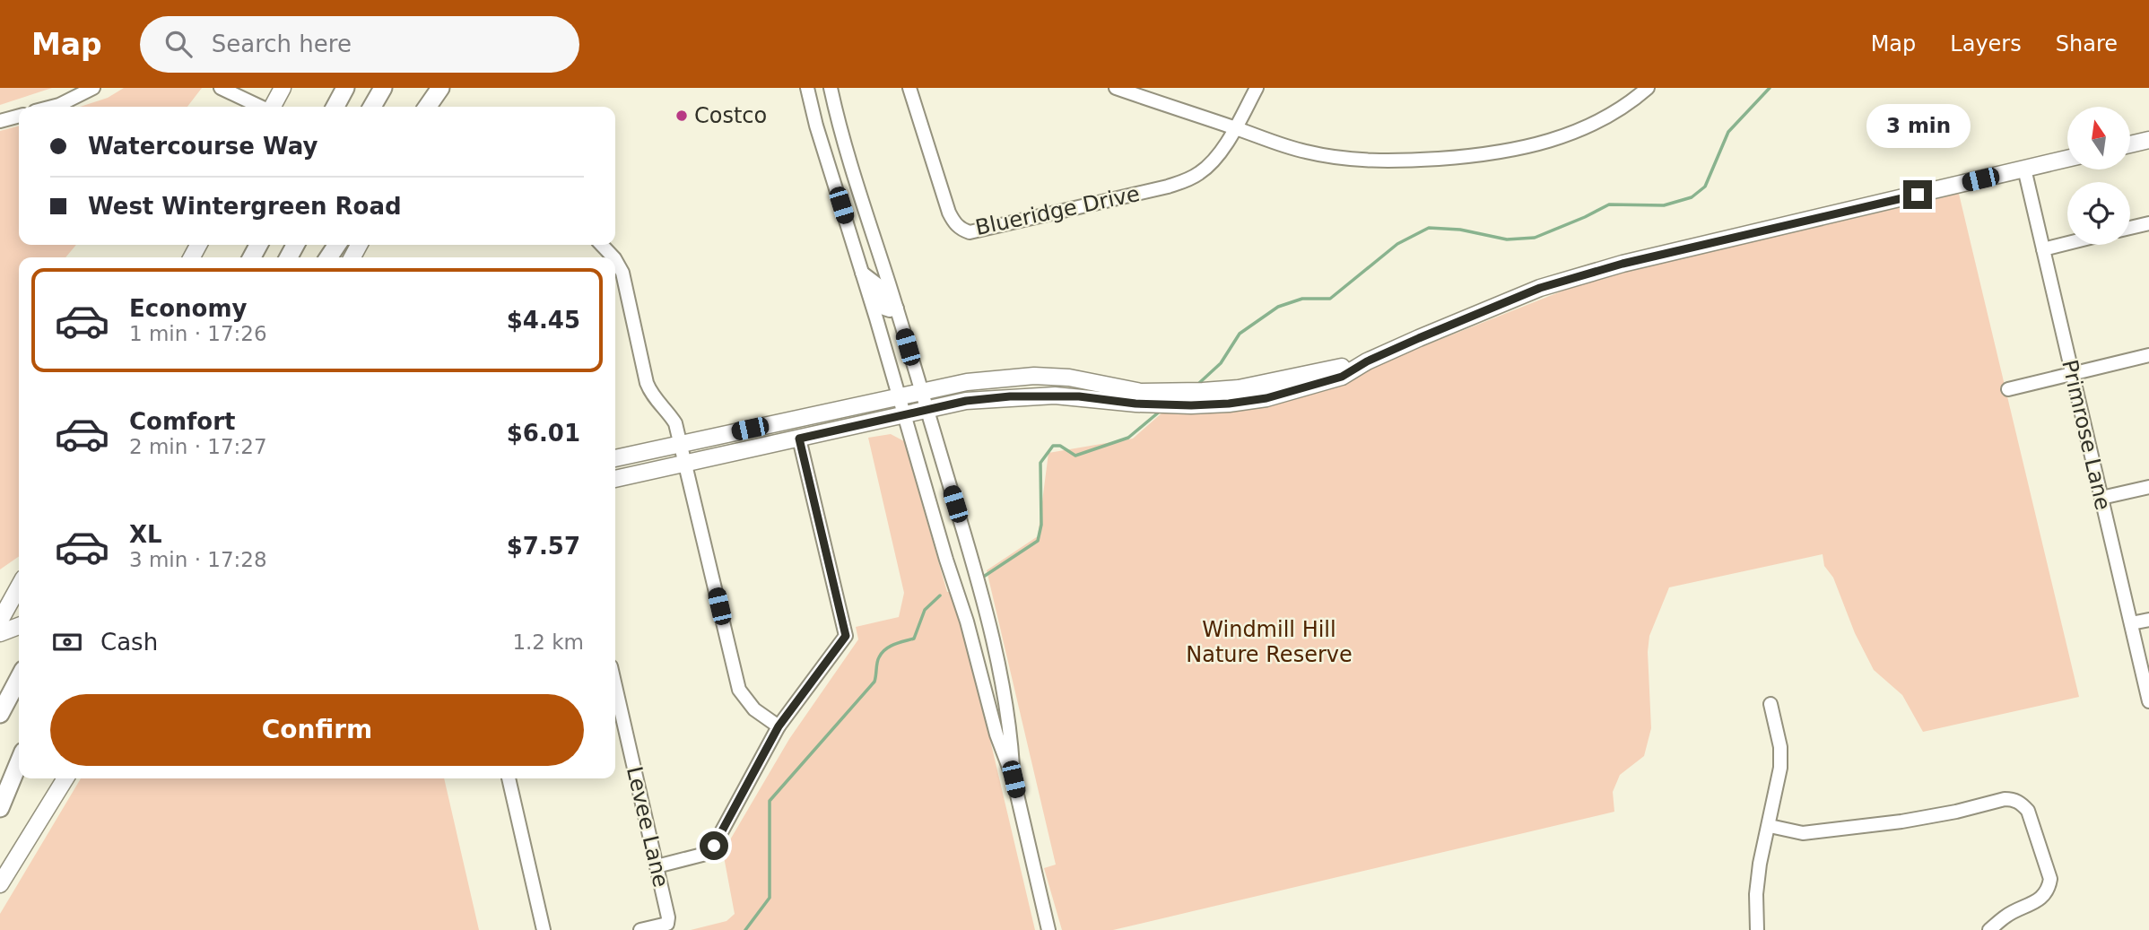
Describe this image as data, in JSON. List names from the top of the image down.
{
  "streets": {
    "street": ["Blueridge Drive", "Primrose Lane", "Levee Lane"]
  },
  "parks": ["Windmill Hill Nature Reserve"],
  "places": ["Costco"],
  "north": "top",
  "page": {
    "header": "Map",
    "search": "Search here",
    "nav": ["Map", "Layers", "Share"],
    "bubble": "3 min",
    "banner": ["Watercourse Way", "West Wintergreen Road"],
    "list": [
      {
        "name": "Economy",
        "note": "1 min · 17:26",
        "value": "$4.45"
      },
      {
        "name": "Comfort",
        "note": "2 min · 17:27",
        "value": "$6.01"
      },
      {
        "name": "XL",
        "note": "3 min · 17:28",
        "value": "$7.57"
      }
    ],
    "pay": ["Cash", "1.2 km"],
    "buttons": "Confirm"
  }
}
